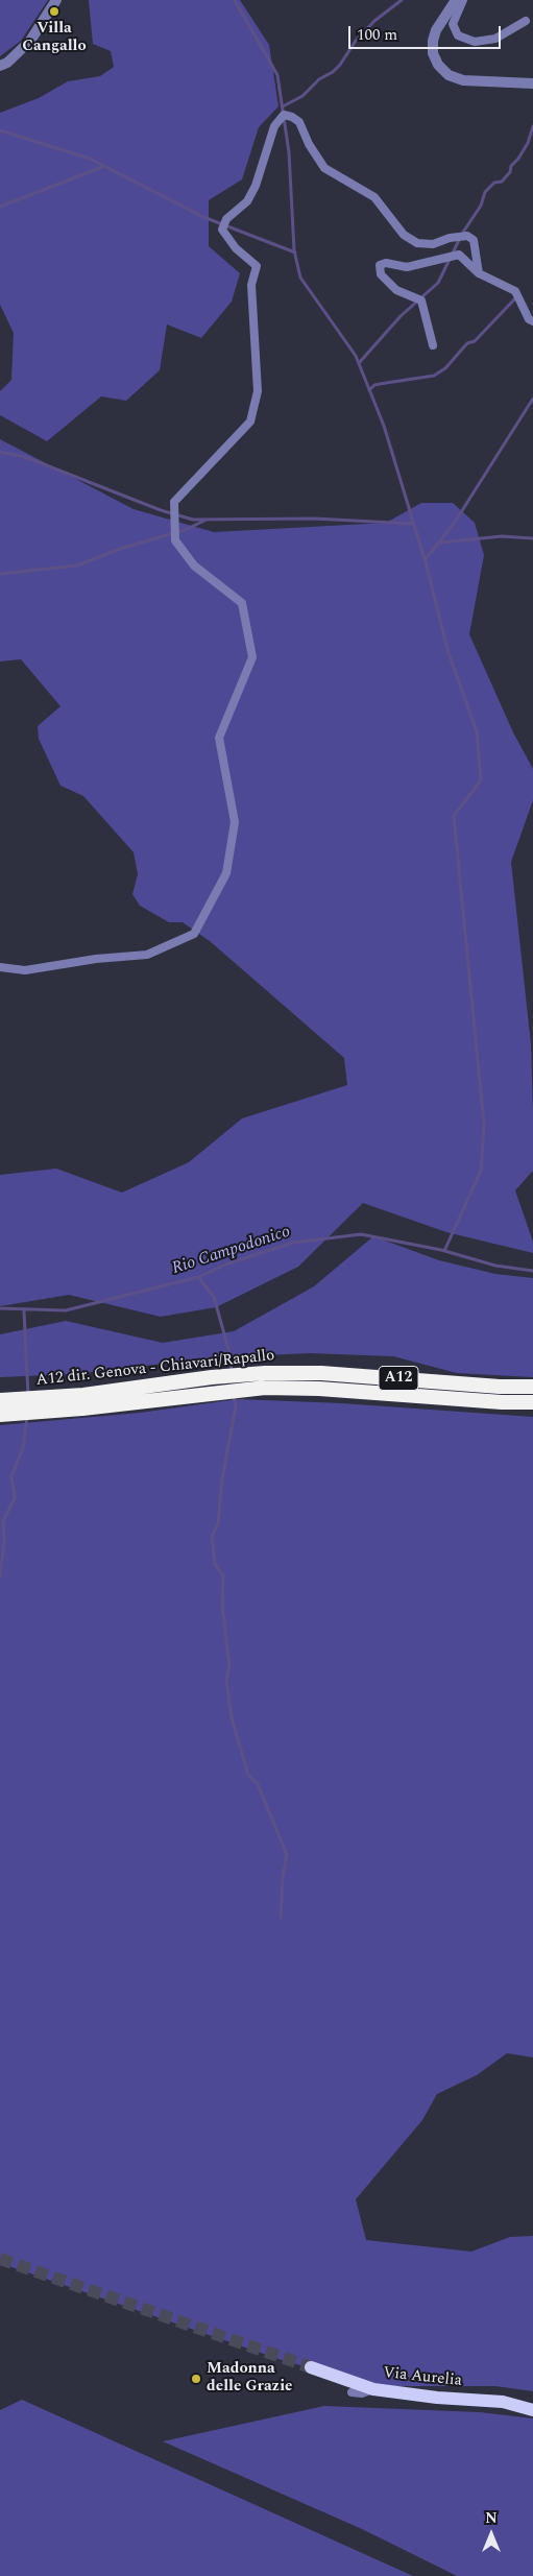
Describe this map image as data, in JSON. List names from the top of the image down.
{
  "streets": {
    "highway": ["A12 dir. Genova - Chiavari/Rapallo", "A12"],
    "main road": ["Via Aurelia"]
  },
  "crossings": [
    ["A12 dir. Genova - Chiavari/Rapallo", "A12"]
  ],
  "water": ["Rio Campodonico"],
  "places": ["Villa Cangallo", "Madonna delle Grazie"],
  "scale_bar": "100 m",
  "north": "top"
}
